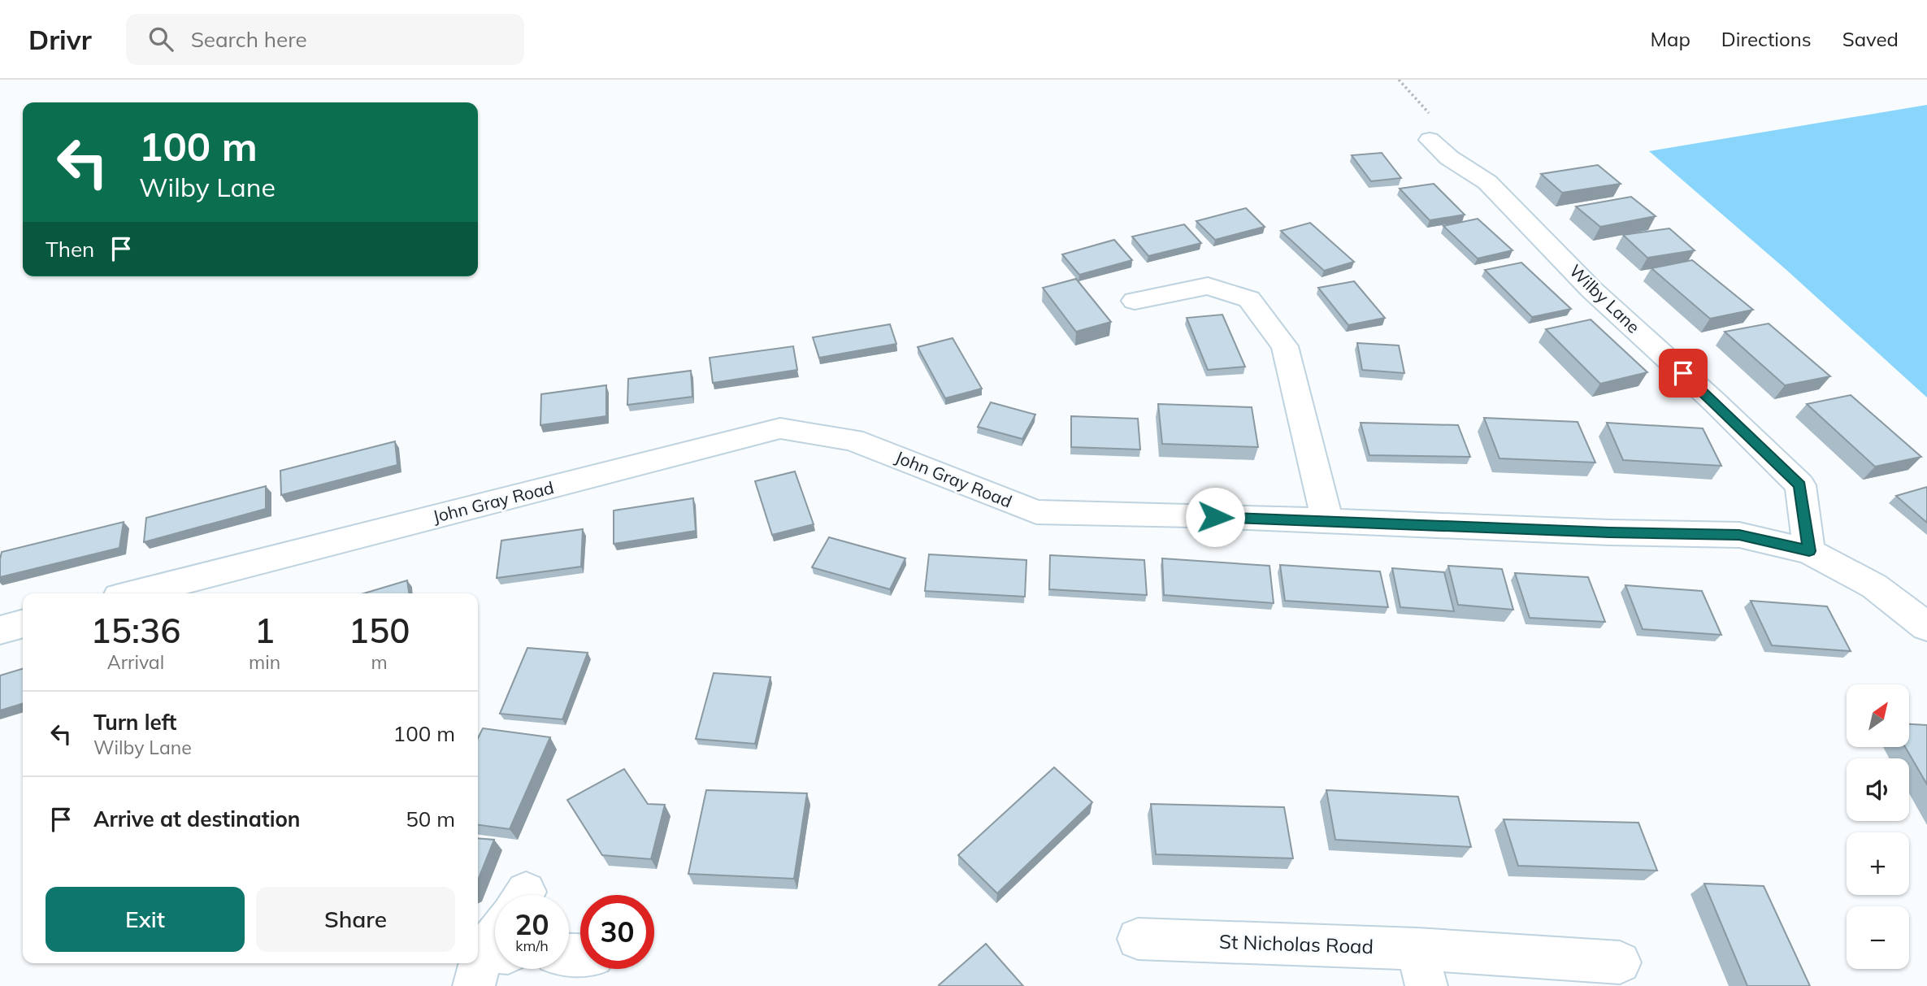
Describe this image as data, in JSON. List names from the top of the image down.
{
  "streets": {
    "street": ["Wilby Lane", "John Gray Road", "St Nicholas Road"]
  },
  "crossings": [
    ["Wilby Lane", "John Gray Road"]
  ],
  "north": "top right",
  "page": {
    "header": "Drivr",
    "search": "Search here",
    "nav": ["Map", "Directions", "Saved"],
    "turn": ["100 m", "Wilby Lane"],
    "then": "Then",
    "eta": [
      "15:36",
      "Arrival",
      "1",
      "min",
      "150",
      "m"
    ],
    "map_buttons": ["+", "−"],
    "list": [
      {
        "name": "Turn left",
        "note": "Wilby Lane",
        "value": "100 m"
      },
      {
        "name": "Arrive at destination",
        "value": "50 m"
      }
    ],
    "buttons": ["Exit", "Share"],
    "speed": "20 km/h",
    "limit": "30"
  }
}
